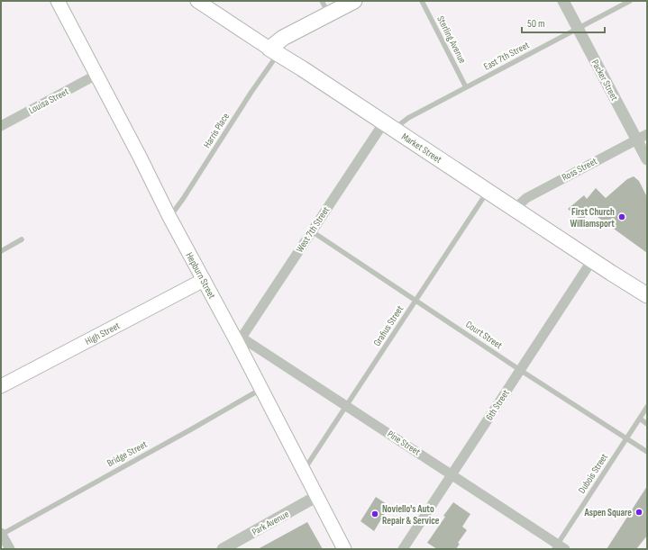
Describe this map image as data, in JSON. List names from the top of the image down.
{
  "streets": {
    "main road": ["Market Street", "Hepburn Street", "High Street"],
    "street": [
      "Packer Street",
      "Louisa Street",
      "Ross Street",
      "West 7th Street",
      "6th Street",
      "Pine Street",
      "Park Avenue"
    ],
    "lane": [
      "Sterling Avenue",
      "East 7th Street",
      "Harris Place",
      "Grafius Street",
      "Court Street",
      "Bridge Street",
      "Dubois Street"
    ]
  },
  "crossings": [
    ["Sterling Avenue", "East 7th Street"],
    ["East 7th Street", "Packer Street"],
    ["East 7th Street", "Market Street"],
    ["East 7th Street", "West 7th Street"],
    ["Packer Street", "Ross Street"],
    ["Louisa Street", "Hepburn Street"],
    ["Harris Place", "Market Street"],
    ["Harris Place", "Hepburn Street"],
    ["Market Street", "Ross Street"],
    ["Market Street", "West 7th Street"],
    ["Market Street", "Grafius Street"],
    ["Market Street", "6th Street"],
    ["West 7th Street", "Hepburn Street"],
    ["West 7th Street", "Court Street"],
    ["West 7th Street", "Pine Street"],
    ["Hepburn Street", "Grafius Street"],
    ["Hepburn Street", "High Street"],
    ["Hepburn Street", "Pine Street"],
    ["Hepburn Street", "Bridge Street"],
    ["Hepburn Street", "Park Avenue"],
    ["Grafius Street", "Court Street"],
    ["Grafius Street", "Pine Street"],
    ["Court Street", "6th Street"],
    ["Court Street", "Dubois Street"],
    ["6th Street", "Pine Street"],
    ["Pine Street", "Dubois Street"]
  ],
  "places": ["First Church Williamsport", "Aspen Square", "Noviello's Auto Repair & Service"],
  "scale_bar": "50 m"
}
